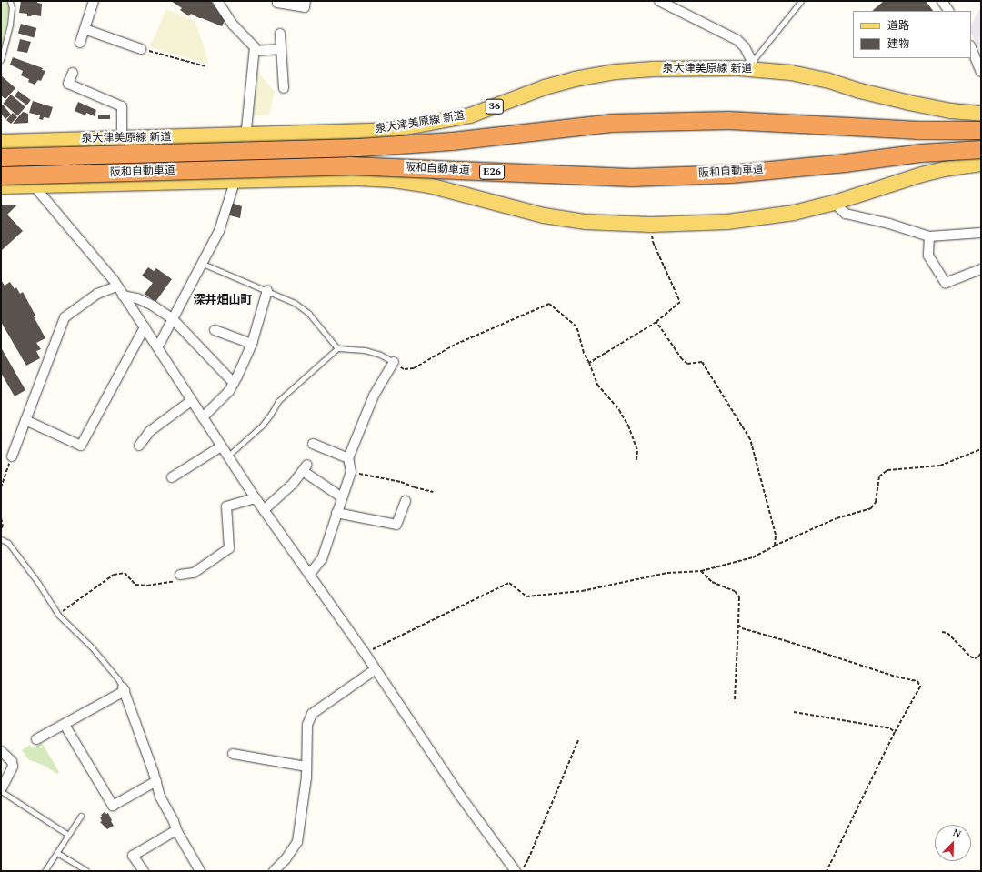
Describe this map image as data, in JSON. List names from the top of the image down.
{
  "streets": {
    "highway": ["阪和自動車道", "E26"],
    "main road": ["泉大津美原線 新道", "36"]
  },
  "districts": ["深井畑山町"],
  "legend": ["道路", "建物"],
  "north": "top right"
}
